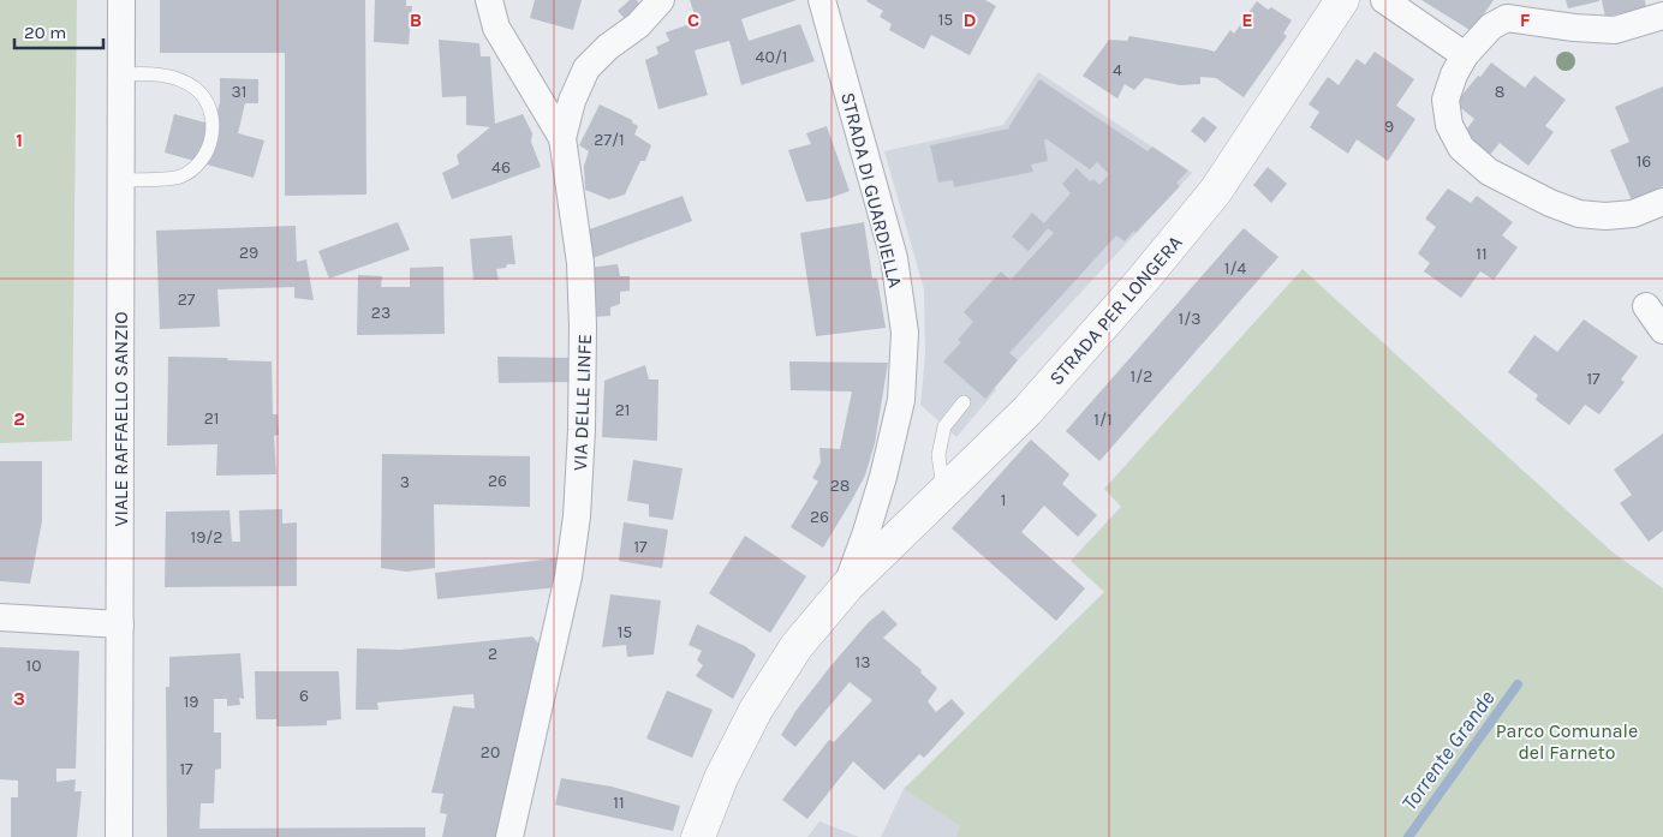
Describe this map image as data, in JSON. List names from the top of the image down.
{
  "streets": {
    "street": [
      "STRADA DI GUARDIELLA",
      "STRADA PER LONGERA",
      "VIA DELLE LINFE",
      "VIALE RAFFAELLO SANZIO"
    ]
  },
  "crossings": [
    ["STRADA DI GUARDIELLA", "STRADA PER LONGERA"]
  ],
  "water": ["Torrente Grande"],
  "parks": ["Parco Comunale del Farneto"],
  "house_numbers": [
    "15",
    "40/1",
    "4",
    "31",
    "8",
    "9",
    "27/1",
    "16",
    "46",
    "29",
    "11",
    "1/4",
    "27",
    "23",
    "1/3",
    "1/2",
    "17",
    "21",
    "21",
    "1/1",
    "26",
    "3",
    "28",
    "1",
    "26",
    "19/2",
    "17",
    "15",
    "2",
    "13",
    "10",
    "6",
    "19",
    "20",
    "17",
    "11"
  ],
  "scale_bar": "20 m",
  "grid": {
    "columns": [
      "B",
      "C",
      "D",
      "E",
      "F"
    ],
    "rows": ["1", "2", "3"]
  }
}
